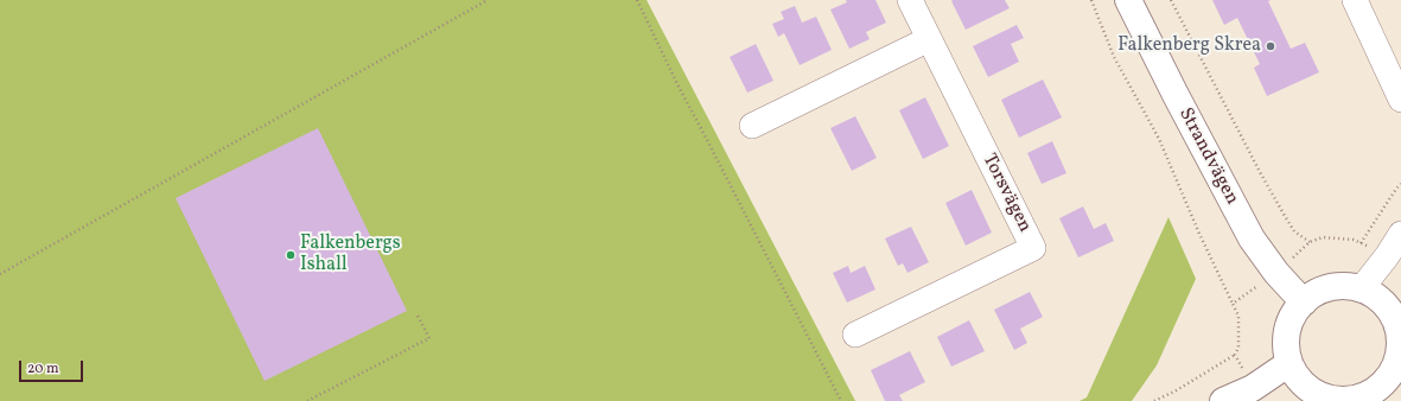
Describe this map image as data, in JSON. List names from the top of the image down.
{
  "streets": {
    "street": ["Strandvägen", "Torsvägen"]
  },
  "places": ["Falkenberg Skrea", "Falkenbergs Ishall"],
  "scale_bar": "20 m"
}
